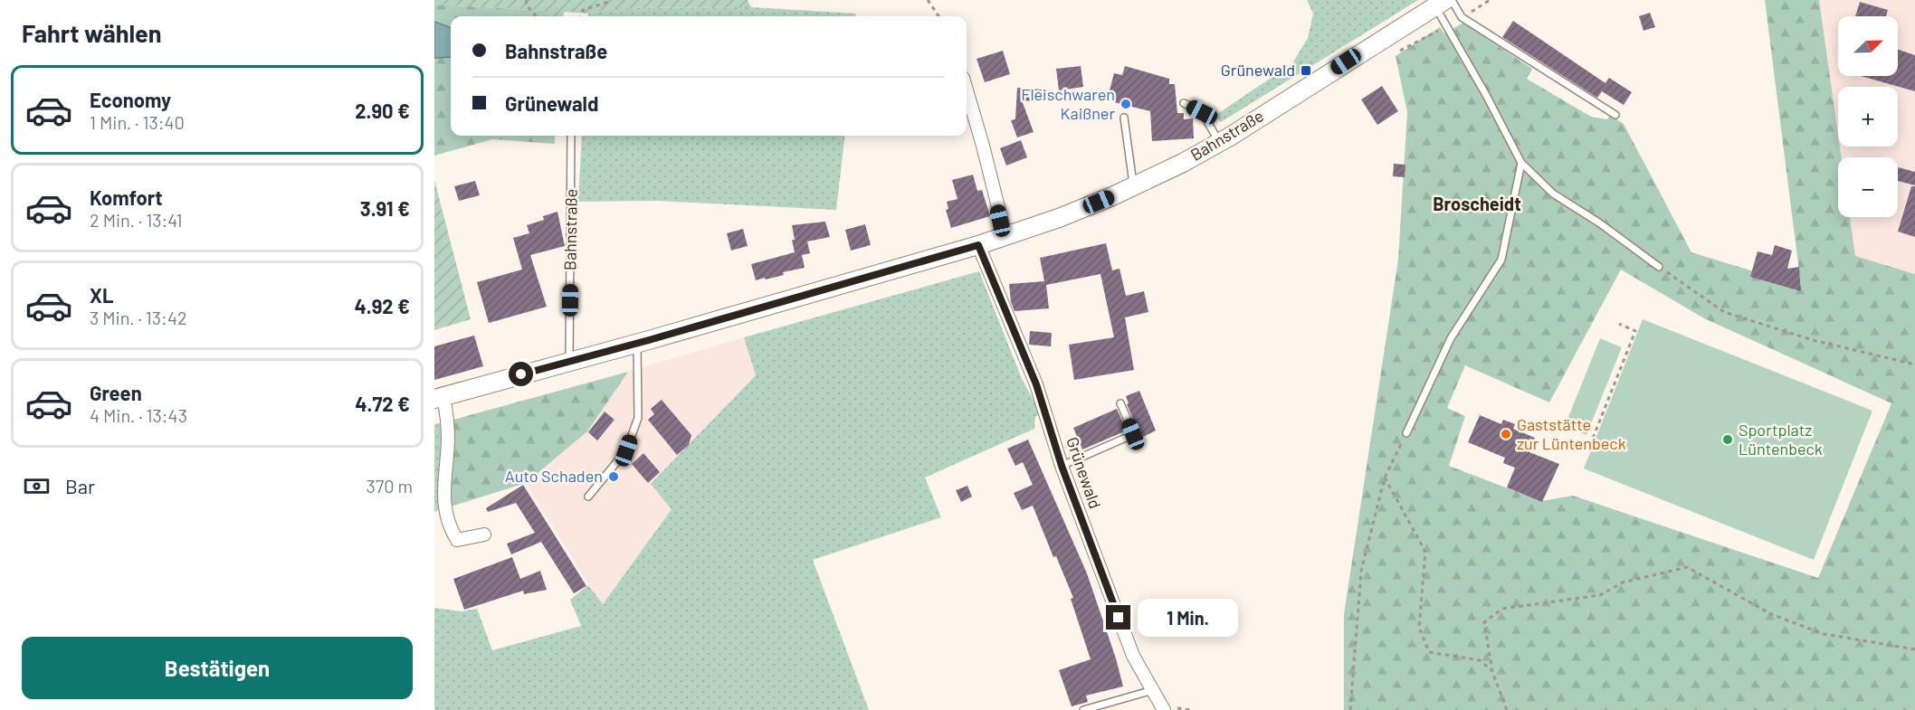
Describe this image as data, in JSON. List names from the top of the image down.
{
  "streets": {
    "main road": ["Bahnstraße"],
    "street": ["Grünewald"]
  },
  "crossings": [
    ["Bahnstraße", "Grünewald"]
  ],
  "districts": ["Broscheidt"],
  "places": {
    "transit": ["Grünewald"],
    "other": [
      "Fleischwaren Kaißner",
      "Gaststätte zur Lüntenbeck",
      "Sportplatz Lüntenbeck",
      "Auto Schaden"
    ]
  },
  "north": "top right",
  "page": {
    "heading": "Fahrt wählen",
    "map_buttons": ["+", "−"],
    "banner": ["Bahnstraße", "Grünewald"],
    "list": [
      {
        "name": "Economy",
        "note": "1 Min. · 13:40",
        "value": "2.90 €"
      },
      {
        "name": "Komfort",
        "note": "2 Min. · 13:41",
        "value": "3.91 €"
      },
      {
        "name": "XL",
        "note": "3 Min. · 13:42",
        "value": "4.92 €"
      },
      {
        "name": "Green",
        "note": "4 Min. · 13:43",
        "value": "4.72 €"
      }
    ],
    "pay": ["Bar", "370 m"],
    "bubble": "1 Min.",
    "buttons": "Bestätigen"
  }
}
